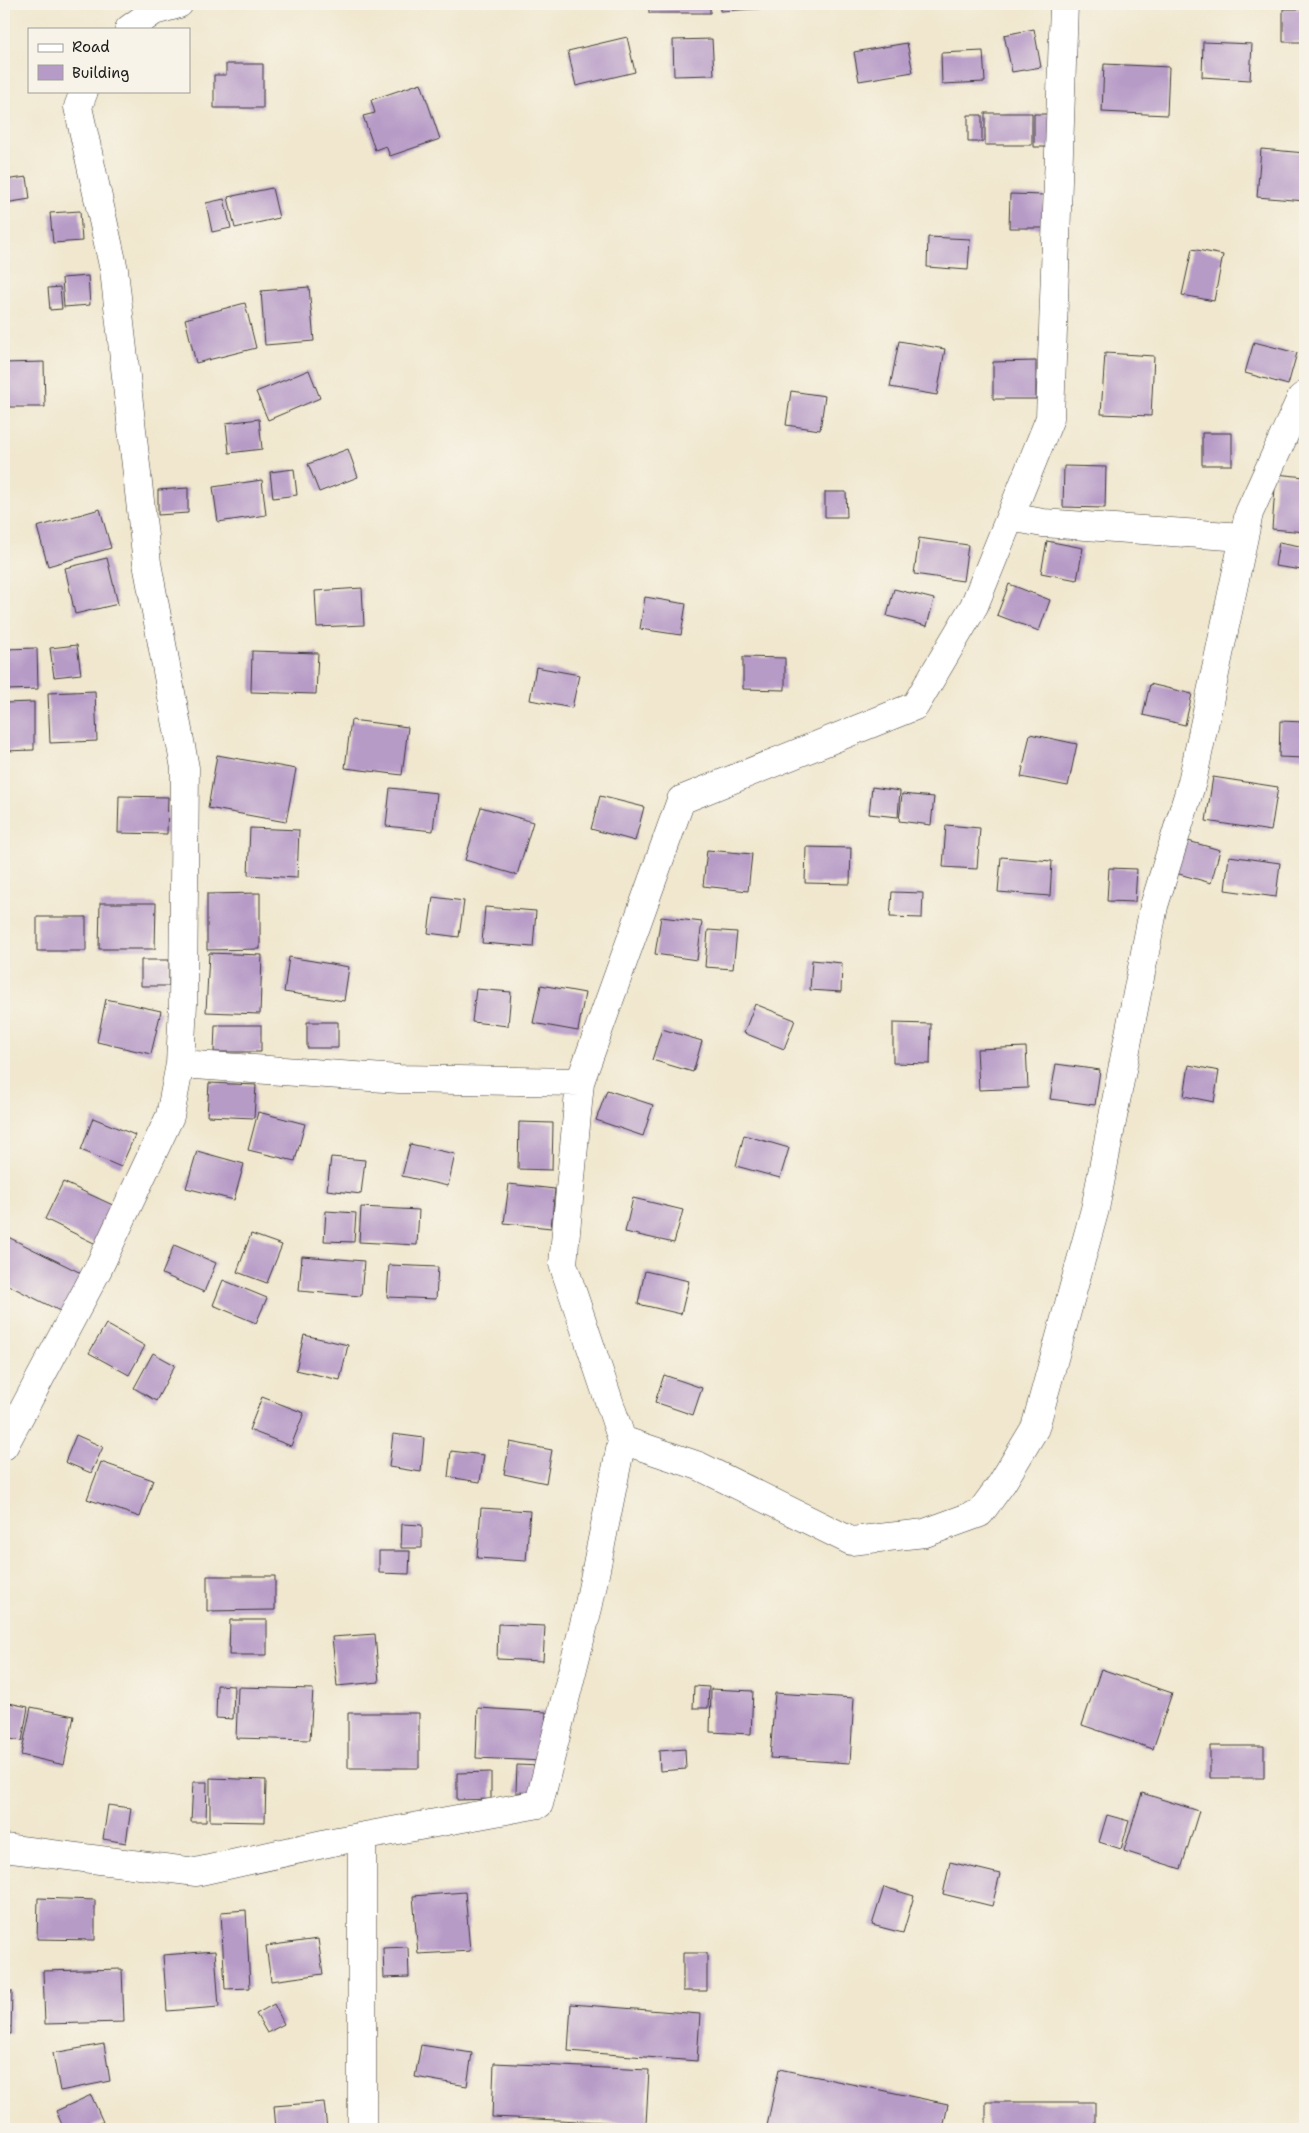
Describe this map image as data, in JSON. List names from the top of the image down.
{
  "legend": ["Road", "Building"]
}
